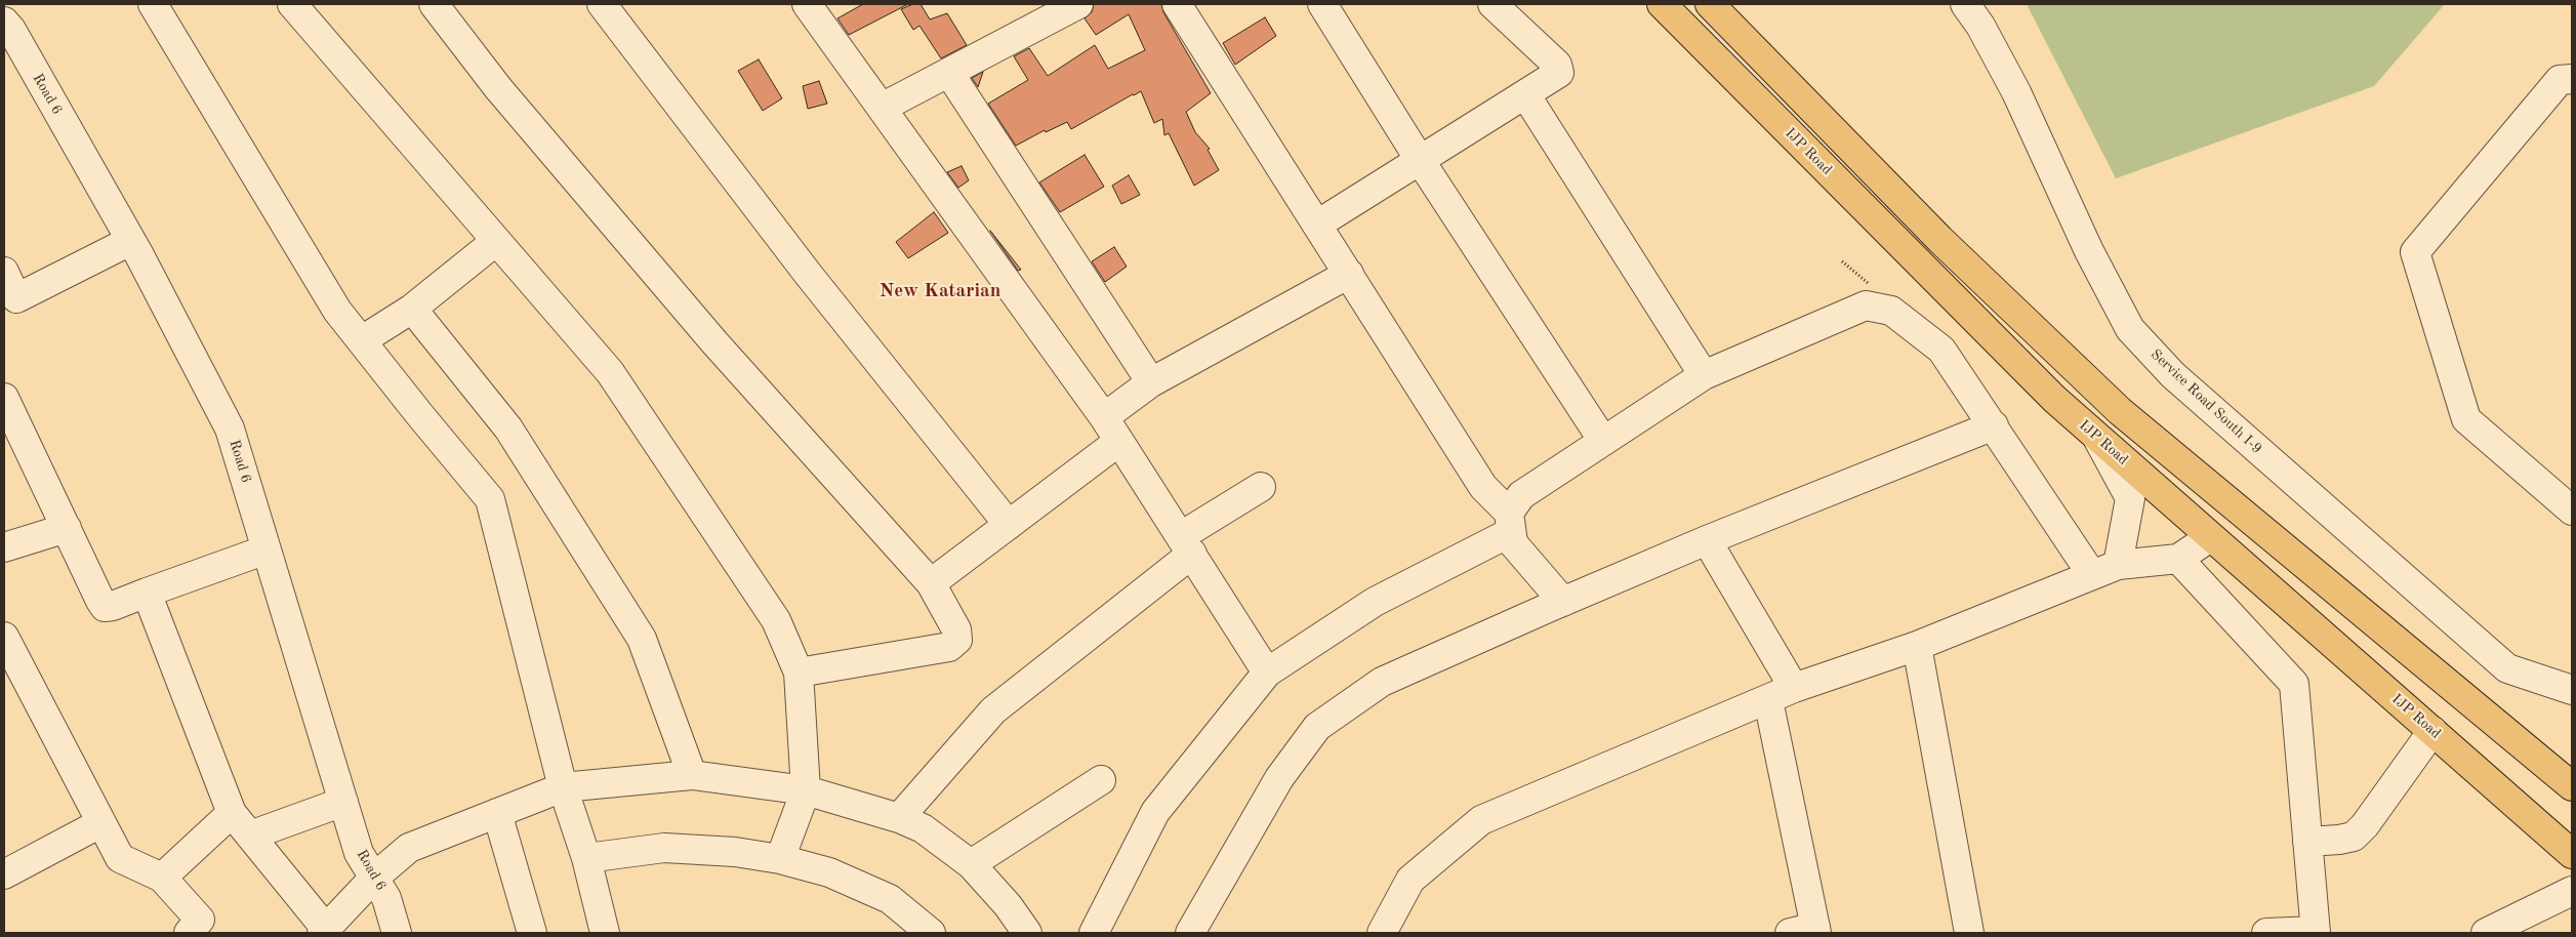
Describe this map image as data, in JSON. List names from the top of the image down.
{
  "streets": {
    "highway": ["IJP Road"],
    "street": ["Road 6", "Service Road South I-9"]
  },
  "districts": ["New Katarian"]
}
